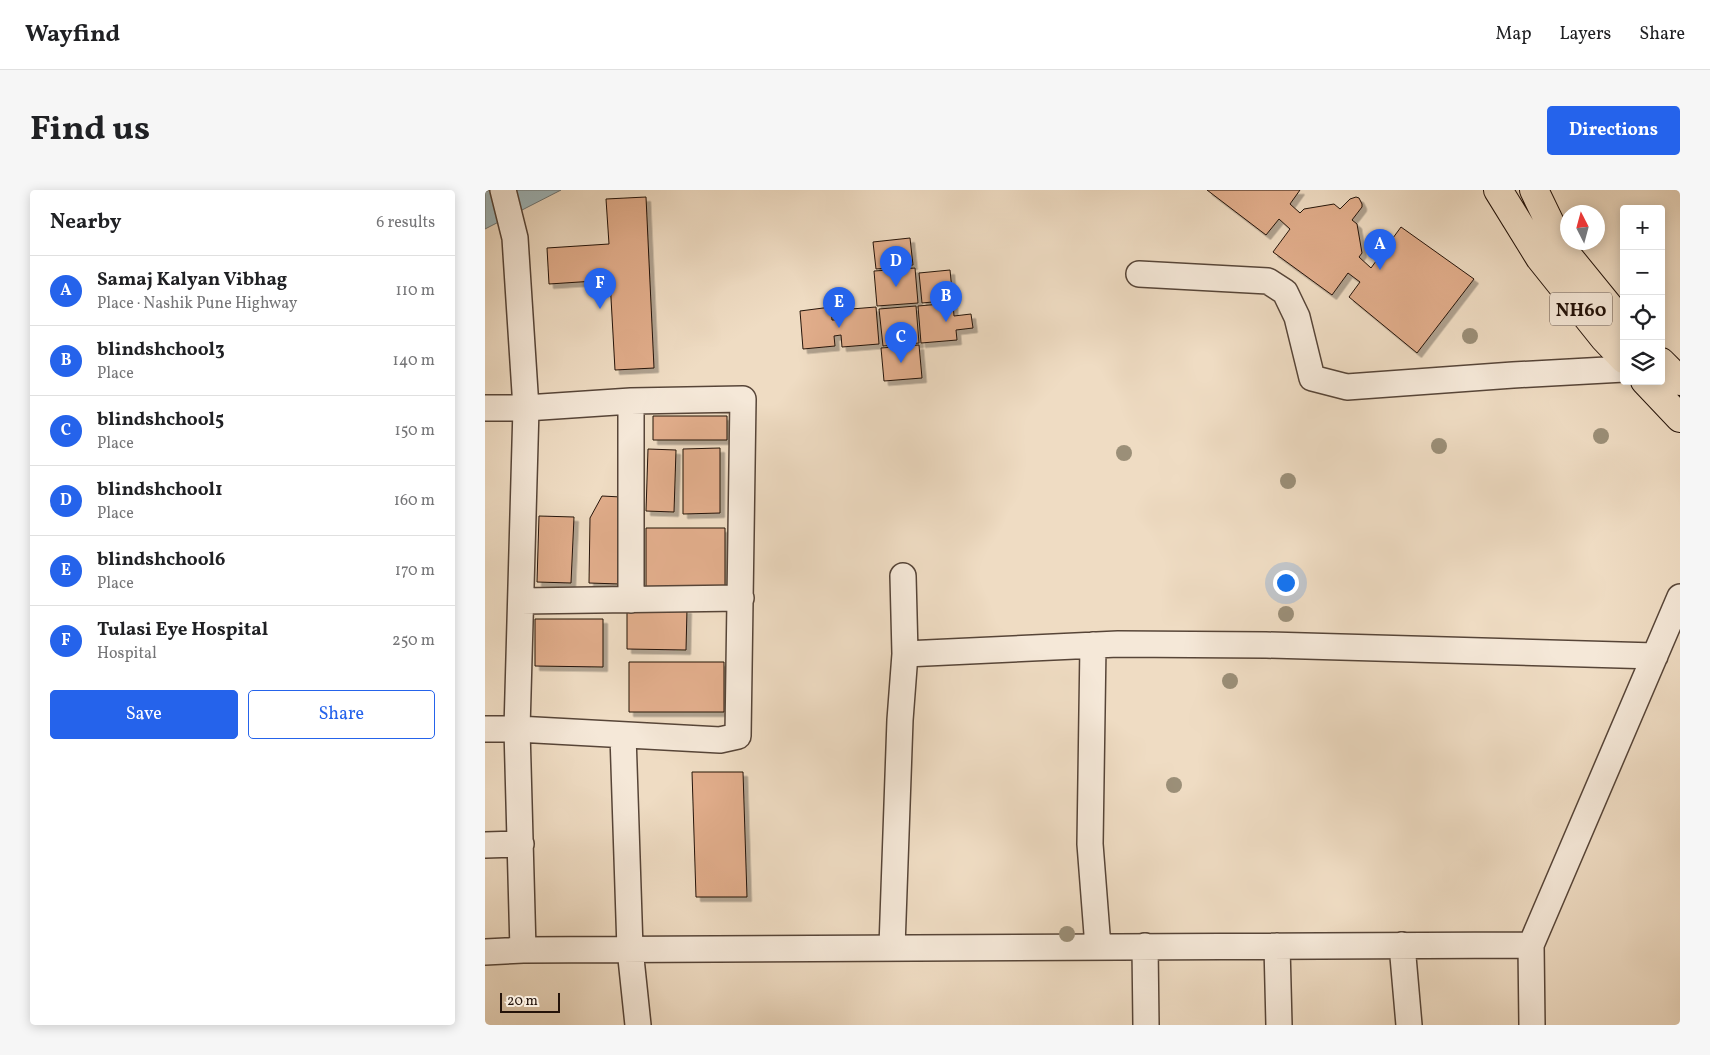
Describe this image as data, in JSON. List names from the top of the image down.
{
  "streets": {
    "highway": ["NH60"]
  },
  "scale_bar": "20 m",
  "north": "top",
  "page": {
    "header": "Wayfind",
    "nav": ["Map", "Layers", "Share"],
    "title": "Find us",
    "buttons": [
      "Directions",
      ["Save", "Share"]
    ],
    "heading": ["Nearby", "6 results"],
    "map_buttons": ["+", "−"],
    "pins": [
      "A",
      "D",
      "F",
      "B",
      "E",
      "C"
    ],
    "list": [
      {
        "mark": "A",
        "name": "Samaj Kalyan Vibhag",
        "note": "Place · Nashik Pune Highway",
        "value": "110 m"
      },
      {
        "mark": "B",
        "name": "blindshchool3",
        "note": "Place",
        "value": "140 m"
      },
      {
        "mark": "C",
        "name": "blindshchool5",
        "note": "Place",
        "value": "150 m"
      },
      {
        "mark": "D",
        "name": "blindshchool1",
        "note": "Place",
        "value": "160 m"
      },
      {
        "mark": "E",
        "name": "blindshchool6",
        "note": "Place",
        "value": "170 m"
      },
      {
        "mark": "F",
        "name": "Tulasi Eye Hospital",
        "note": "Hospital",
        "value": "250 m"
      }
    ],
    "scale": "20 m"
  }
}
